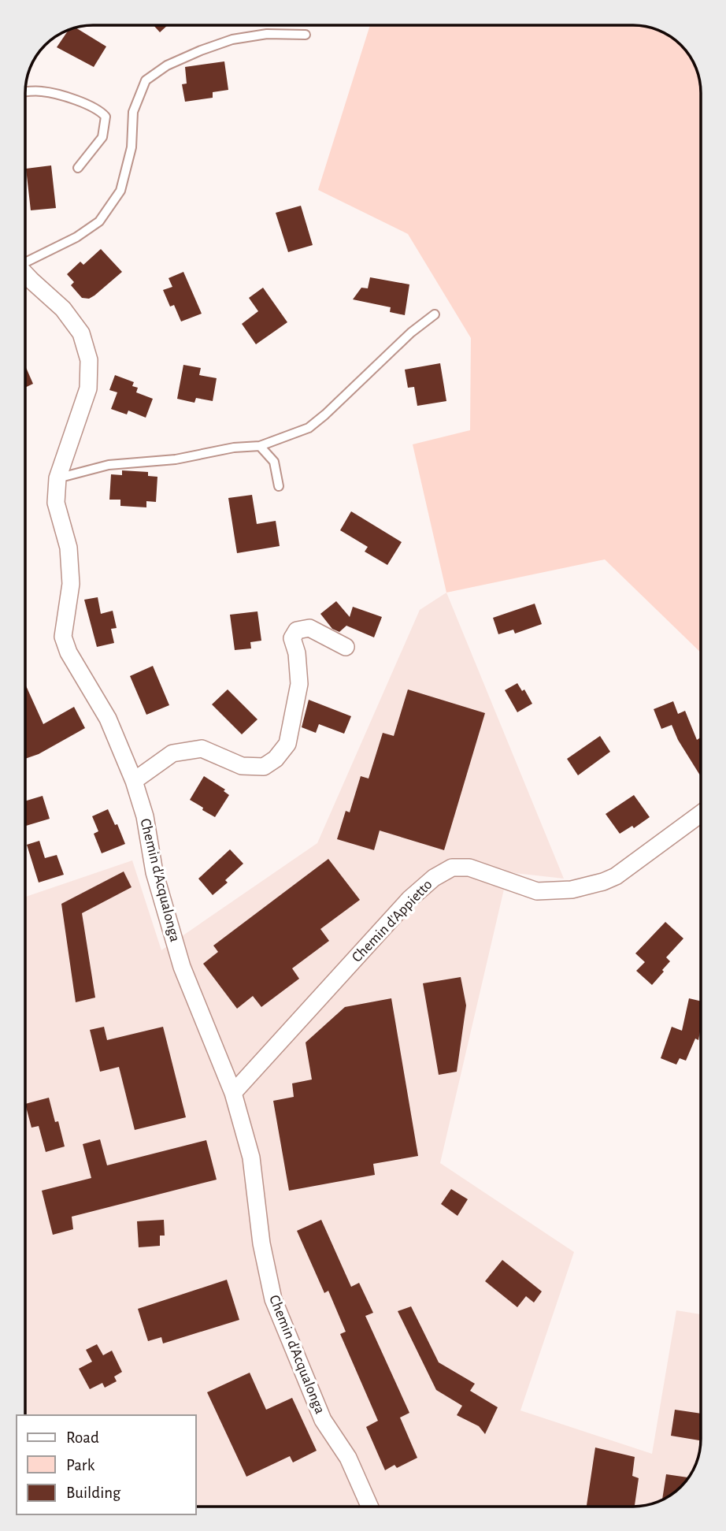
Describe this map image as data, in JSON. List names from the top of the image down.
{
  "streets": {
    "street": ["Chemin d'Acqualonga", "Chemin d'Appietto"]
  },
  "crossings": [
    ["Chemin d'Acqualonga", "Chemin d'Appietto"]
  ],
  "legend": ["Road", "Park", "Building"]
}
